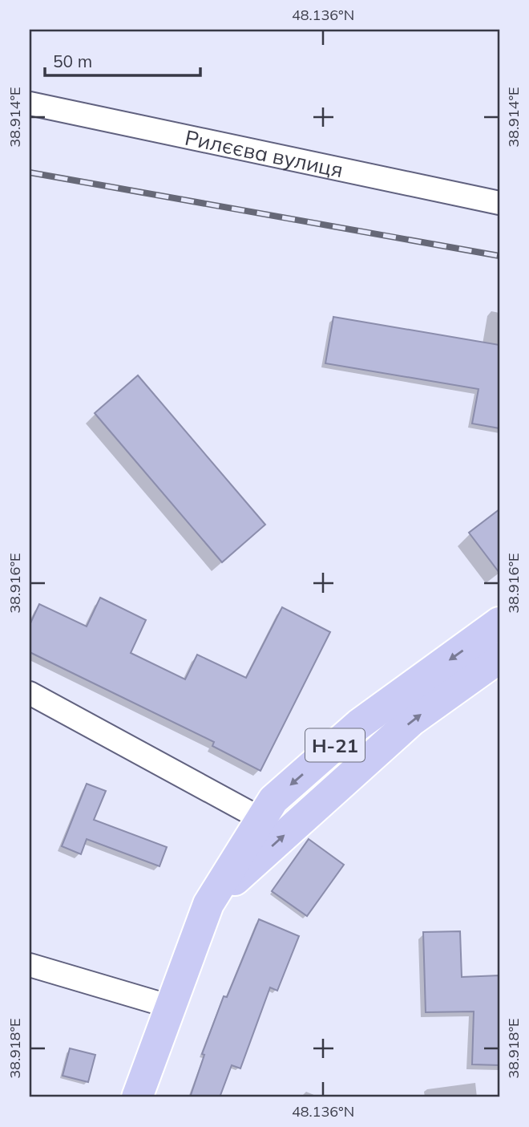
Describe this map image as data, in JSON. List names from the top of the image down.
{
  "streets": {
    "main road": ["Н-21"],
    "street": ["Рилєєва вулиця"]
  },
  "scale_bar": "50 m",
  "coordinates": [
    "48.136°N",
    "38.914°E",
    "38.916°E",
    "38.918°E"
  ]
}
